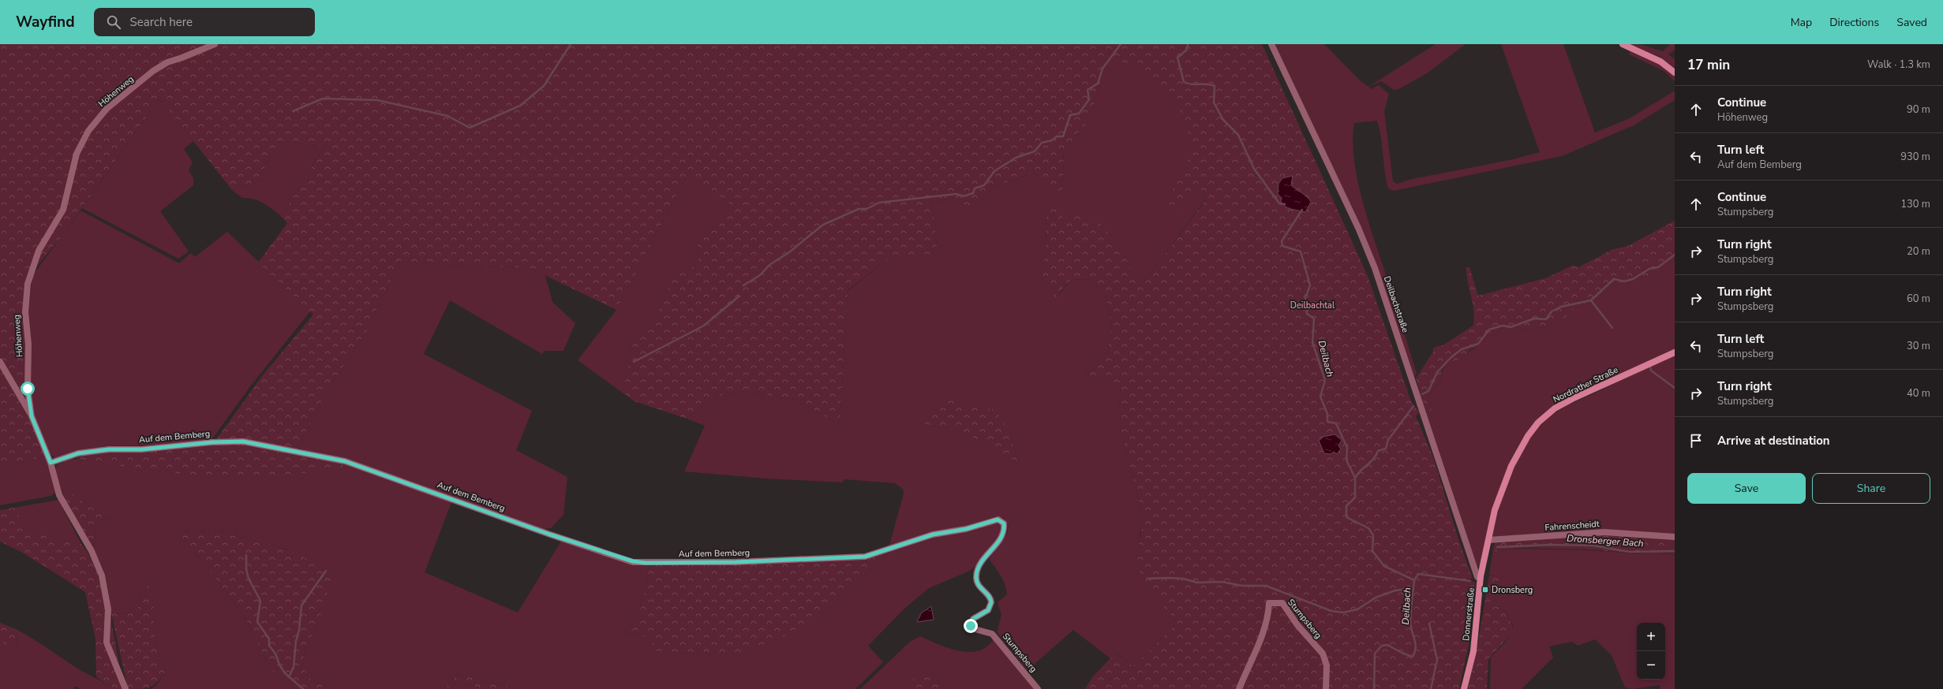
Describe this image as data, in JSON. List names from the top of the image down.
{
  "streets": {
    "main road": ["Nordrather Straße", "Donnerstraße"],
    "street": [
      "Höhenweg",
      "Deilbachstraße",
      "Auf dem Bemberg",
      "Fahrenscheidt",
      "Stumpsberg"
    ]
  },
  "crossings": [
    ["Höhenweg", "Auf dem Bemberg"],
    ["Deilbachstraße", "Donnerstraße"],
    ["Nordrather Straße", "Fahrenscheidt"],
    ["Nordrather Straße", "Donnerstraße"],
    ["Auf dem Bemberg", "Stumpsberg"],
    ["Fahrenscheidt", "Donnerstraße"]
  ],
  "water": ["Deilbach", "Dronsberger Bach"],
  "parks": ["Deilbachtal"],
  "places": {
    "transit": ["Dronsberg"]
  },
  "page": {
    "header": "Wayfind",
    "search": "Search here",
    "nav": ["Map", "Directions", "Saved"],
    "heading": ["17 min", "Walk · 1.3 km"],
    "list": [
      ["Continue", "Höhenweg", "90 m"],
      ["Turn left", "Auf dem Bemberg", "930 m"],
      ["Continue", "Stumpsberg", "130 m"],
      ["Turn right", "Stumpsberg", "20 m"],
      ["Turn right", "Stumpsberg", "60 m"],
      ["Turn left", "Stumpsberg", "30 m"],
      ["Turn right", "Stumpsberg", "40 m"],
      "Arrive at destination"
    ],
    "buttons": ["Save", "Share"],
    "map_buttons": ["+", "−"]
  }
}
